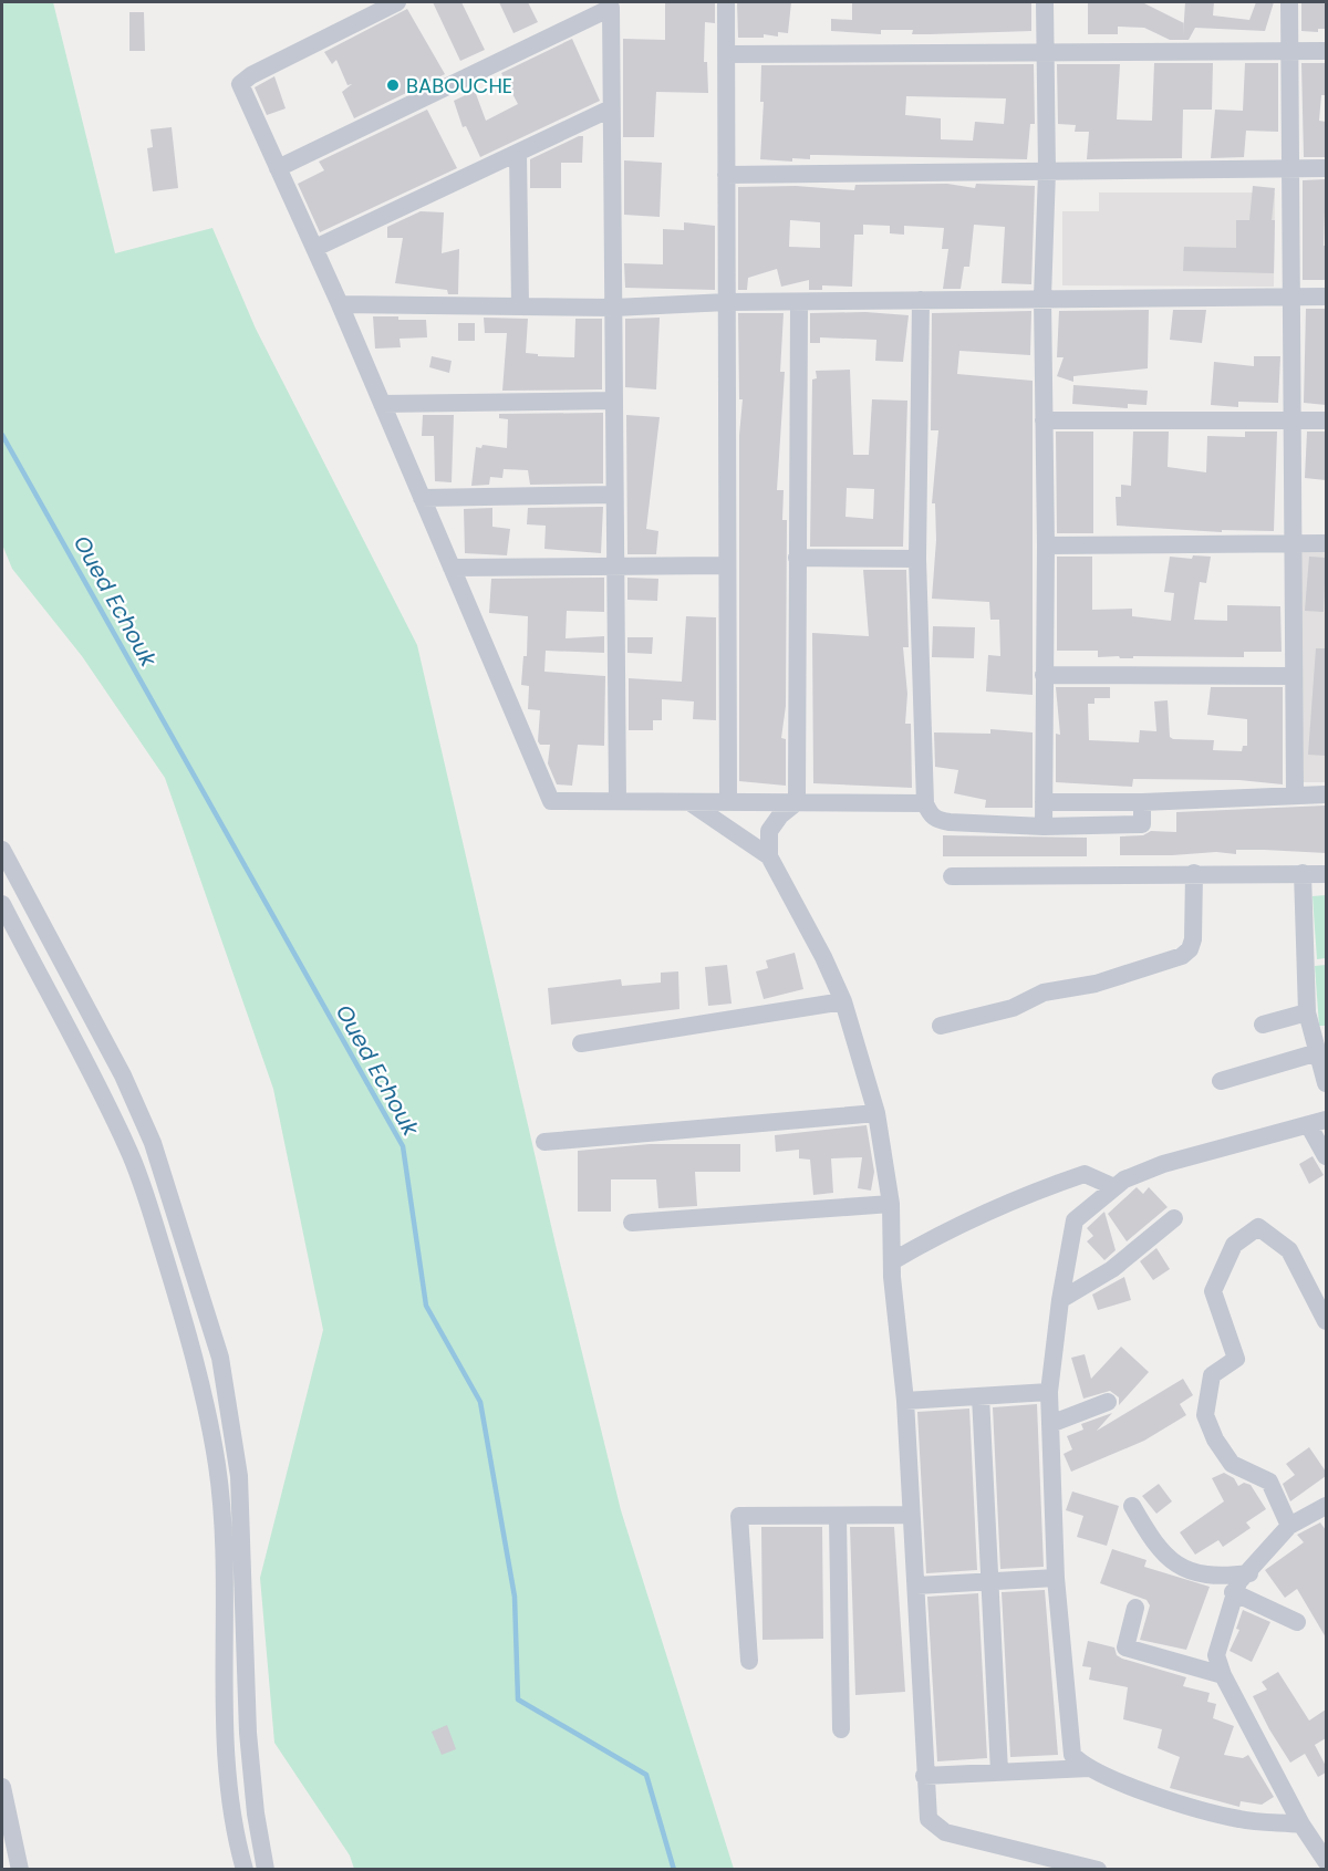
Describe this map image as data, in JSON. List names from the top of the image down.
{
  "water": ["Oued Echouk"],
  "places": ["BABOUCHE"]
}
